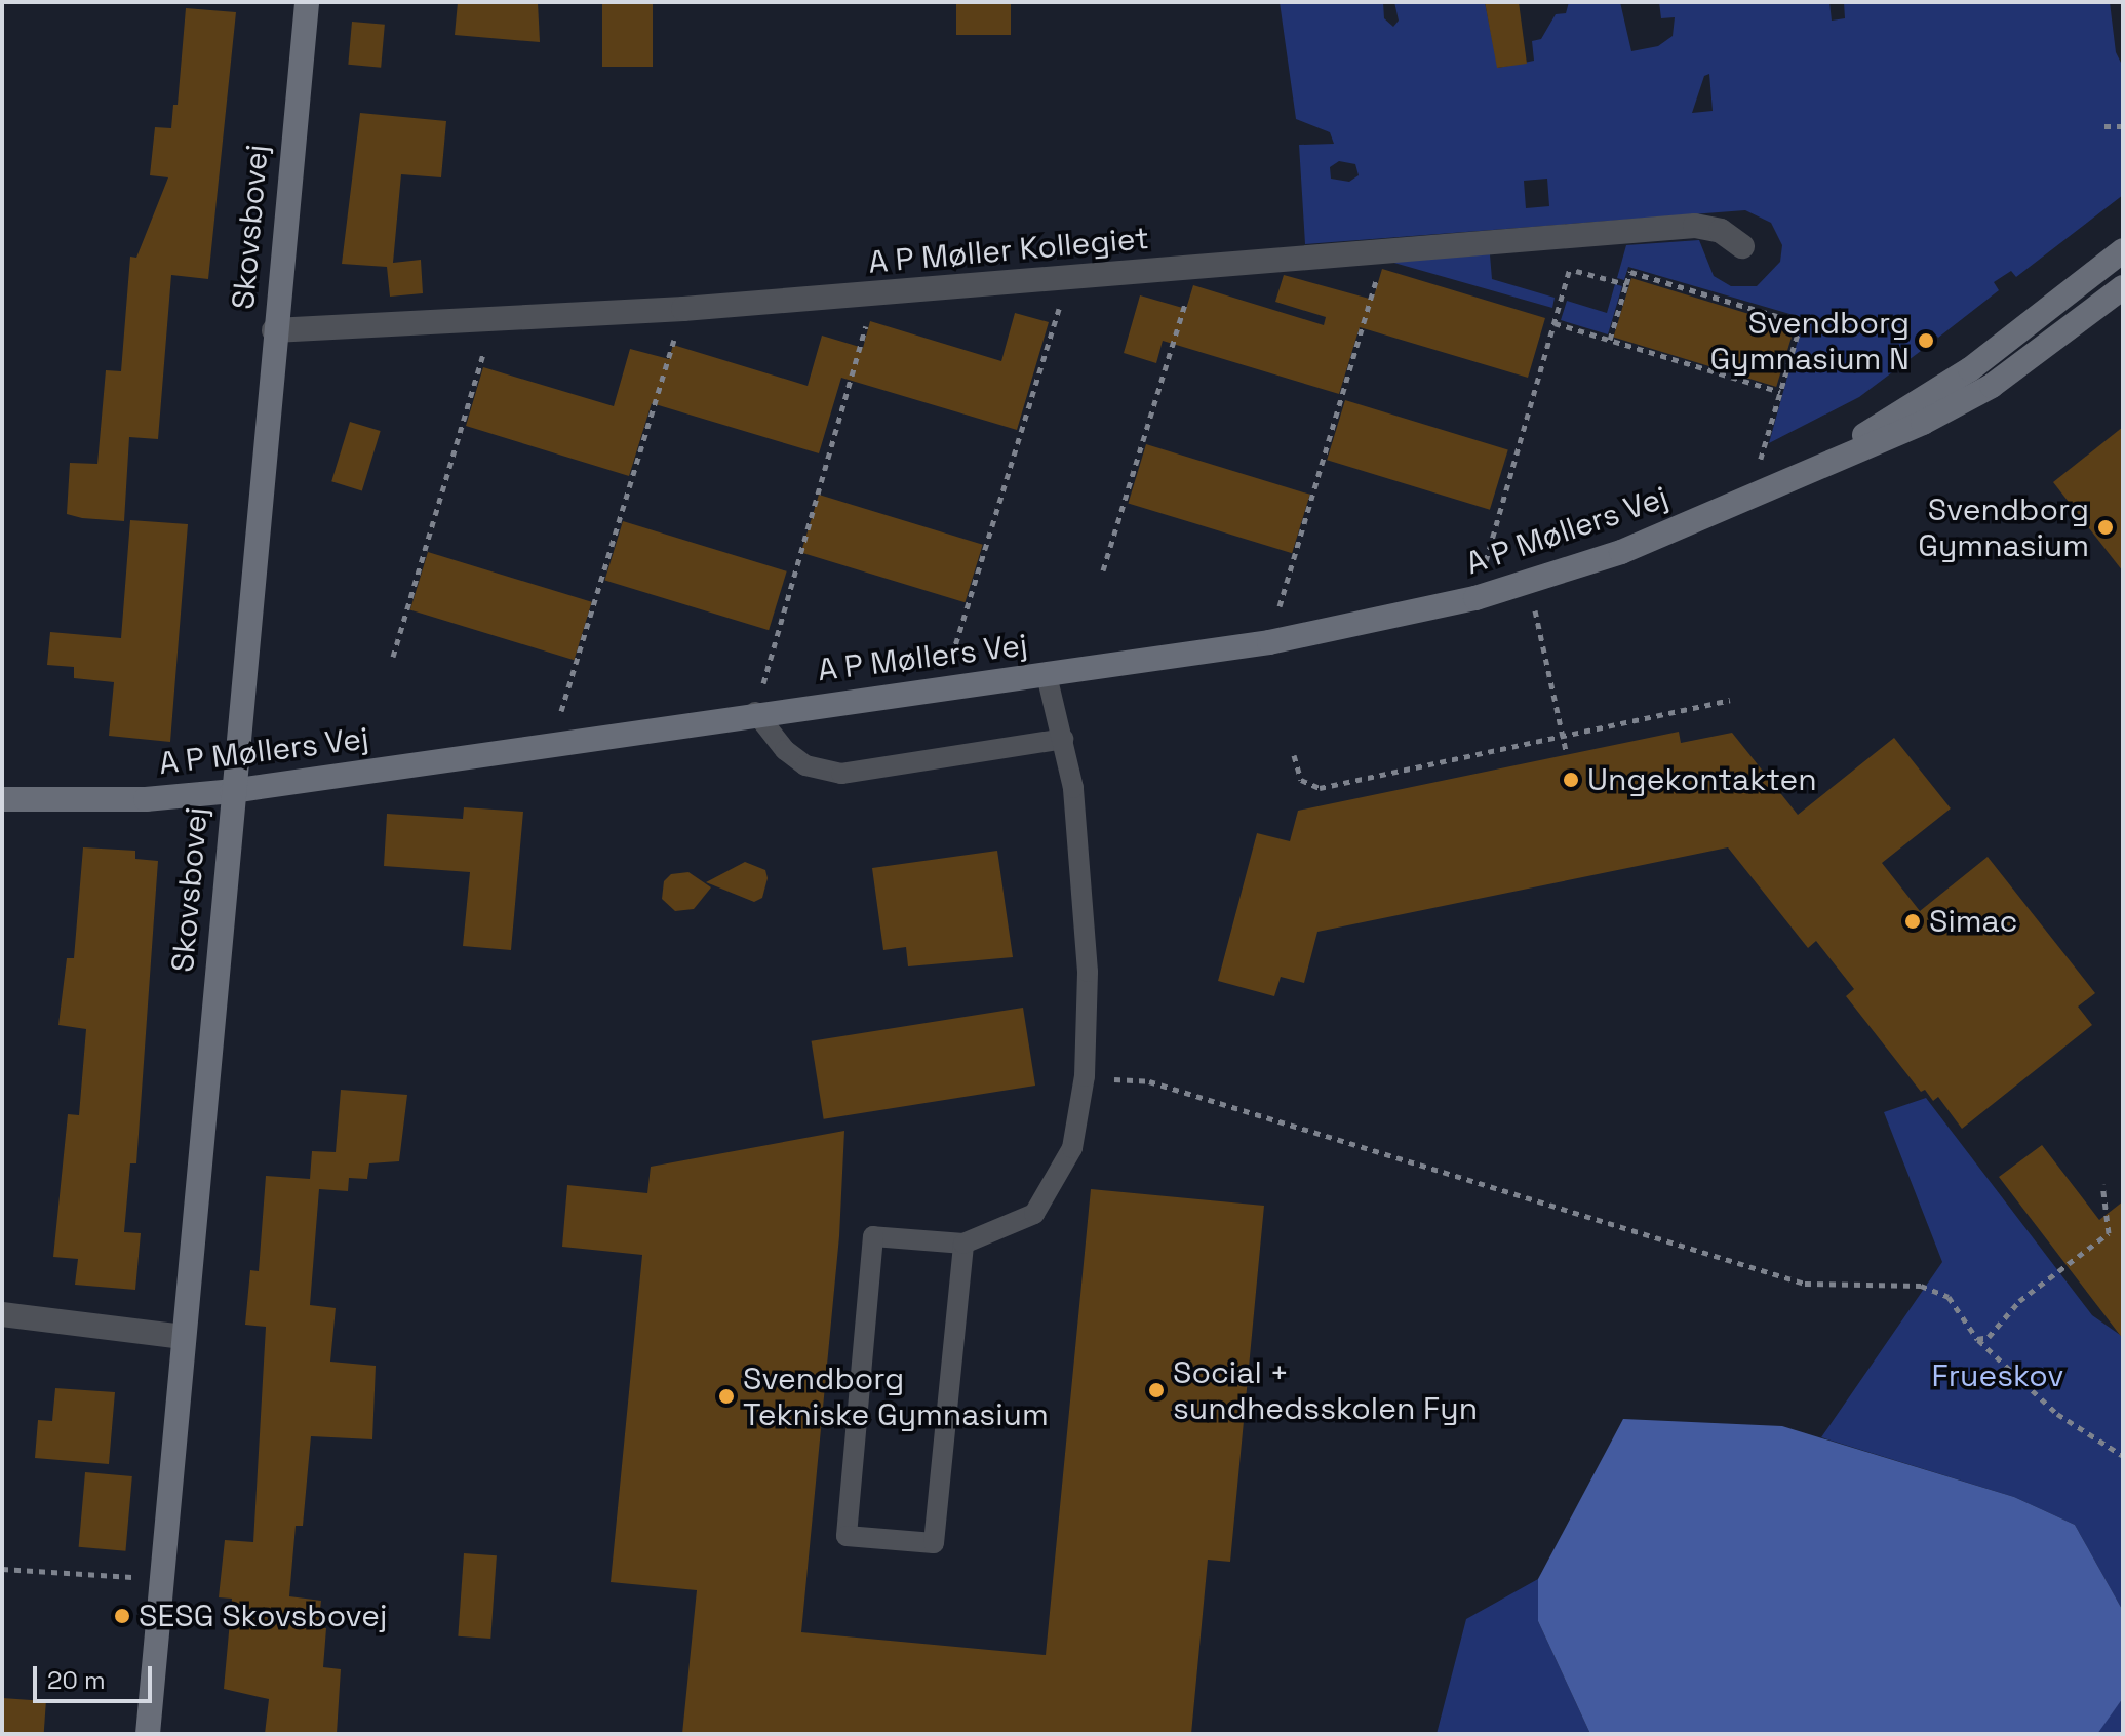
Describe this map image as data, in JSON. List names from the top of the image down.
{
  "streets": {
    "street": ["Skovsbovej", "A P Møller Kollegiet", "A P Møllers Vej"]
  },
  "crossings": [
    ["Skovsbovej", "A P Møller Kollegiet"],
    ["Skovsbovej", "A P Møllers Vej"]
  ],
  "parks": ["Frueskov"],
  "places": [
    "Svendborg Gymnasium N",
    "Svendborg Gymnasium",
    "Ungekontakten",
    "Simac",
    "Social + sundhedsskolen Fyn",
    "Svendborg Tekniske Gymnasium",
    "SESG Skovsbovej"
  ],
  "scale_bar": "20 m"
}
